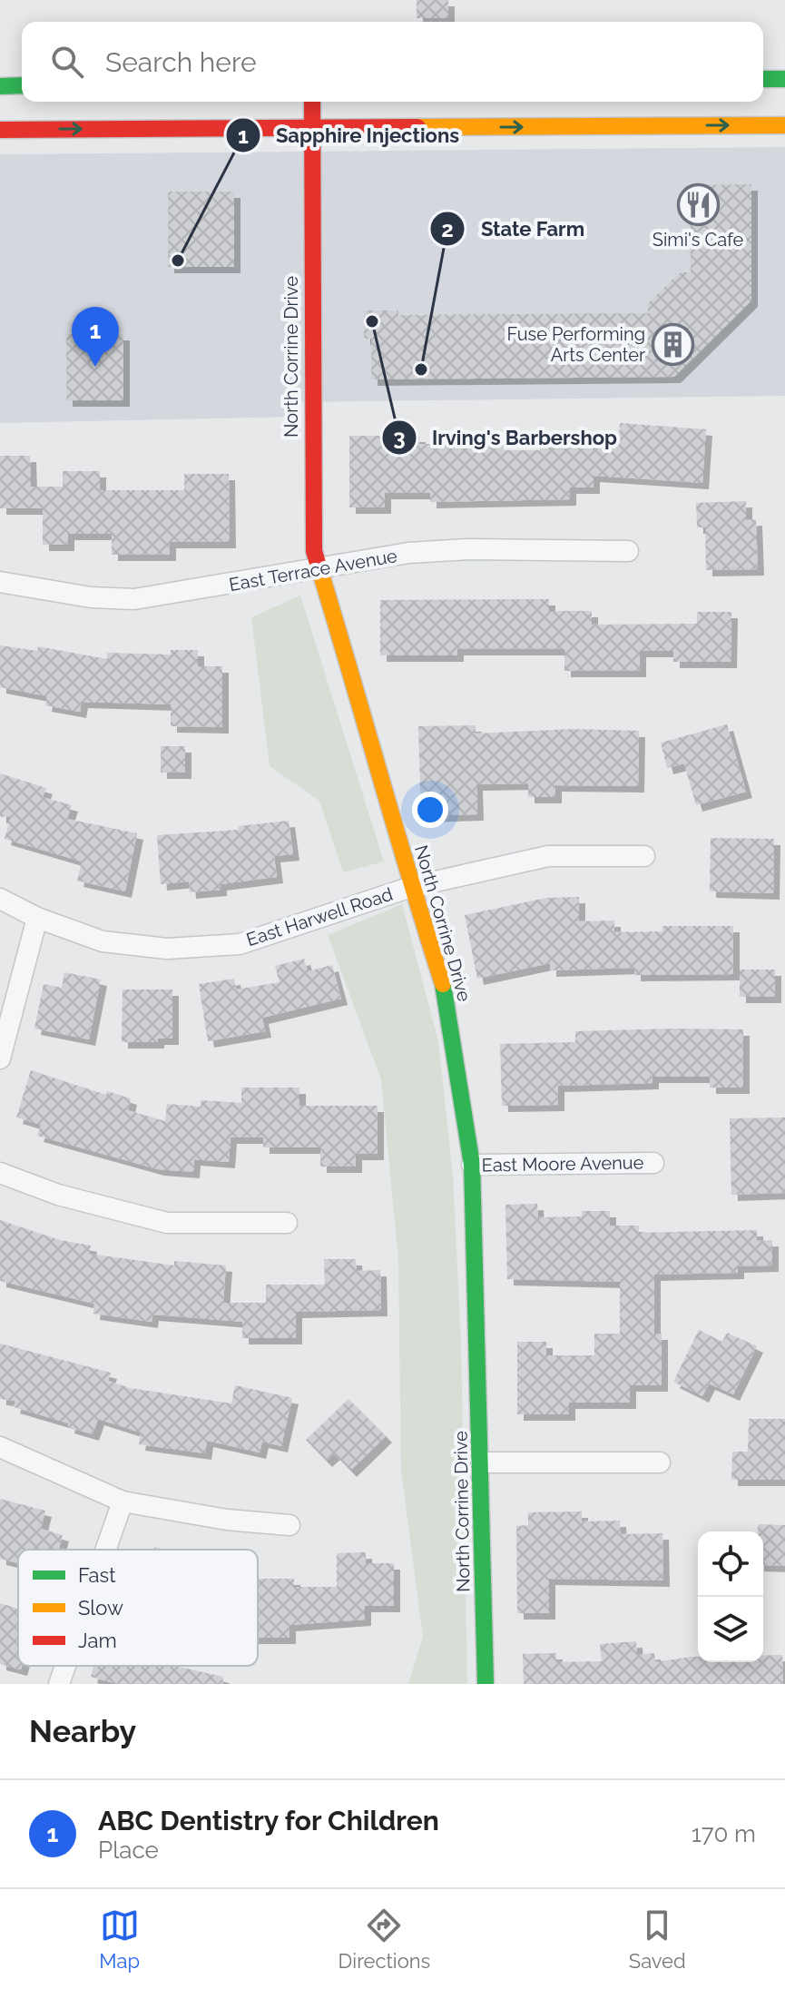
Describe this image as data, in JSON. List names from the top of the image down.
{
  "streets": {
    "street": [
      "North Corrine Drive",
      "East Terrace Avenue",
      "East Harwell Road",
      "East Moore Avenue"
    ]
  },
  "crossings": [
    ["North Corrine Drive", "East Terrace Avenue"],
    ["North Corrine Drive", "East Harwell Road"],
    ["North Corrine Drive", "East Moore Avenue"]
  ],
  "places": {
    "restaurant": ["Simi's Cafe"],
    "other": ["Sapphire Injections", "Irving's Barbershop", "State Farm"],
    "building": ["Fuse Performing Arts Center"]
  },
  "legend": ["Fast", "Slow", "Jam"],
  "page": {
    "search": "Search here",
    "pins": "1",
    "heading": "Nearby",
    "list": [
      {
        "mark": "1",
        "name": "ABC Dentistry for Children",
        "note": "Place",
        "value": "170 m"
      }
    ],
    "nav": ["Map", "Directions", "Saved"]
  }
}
